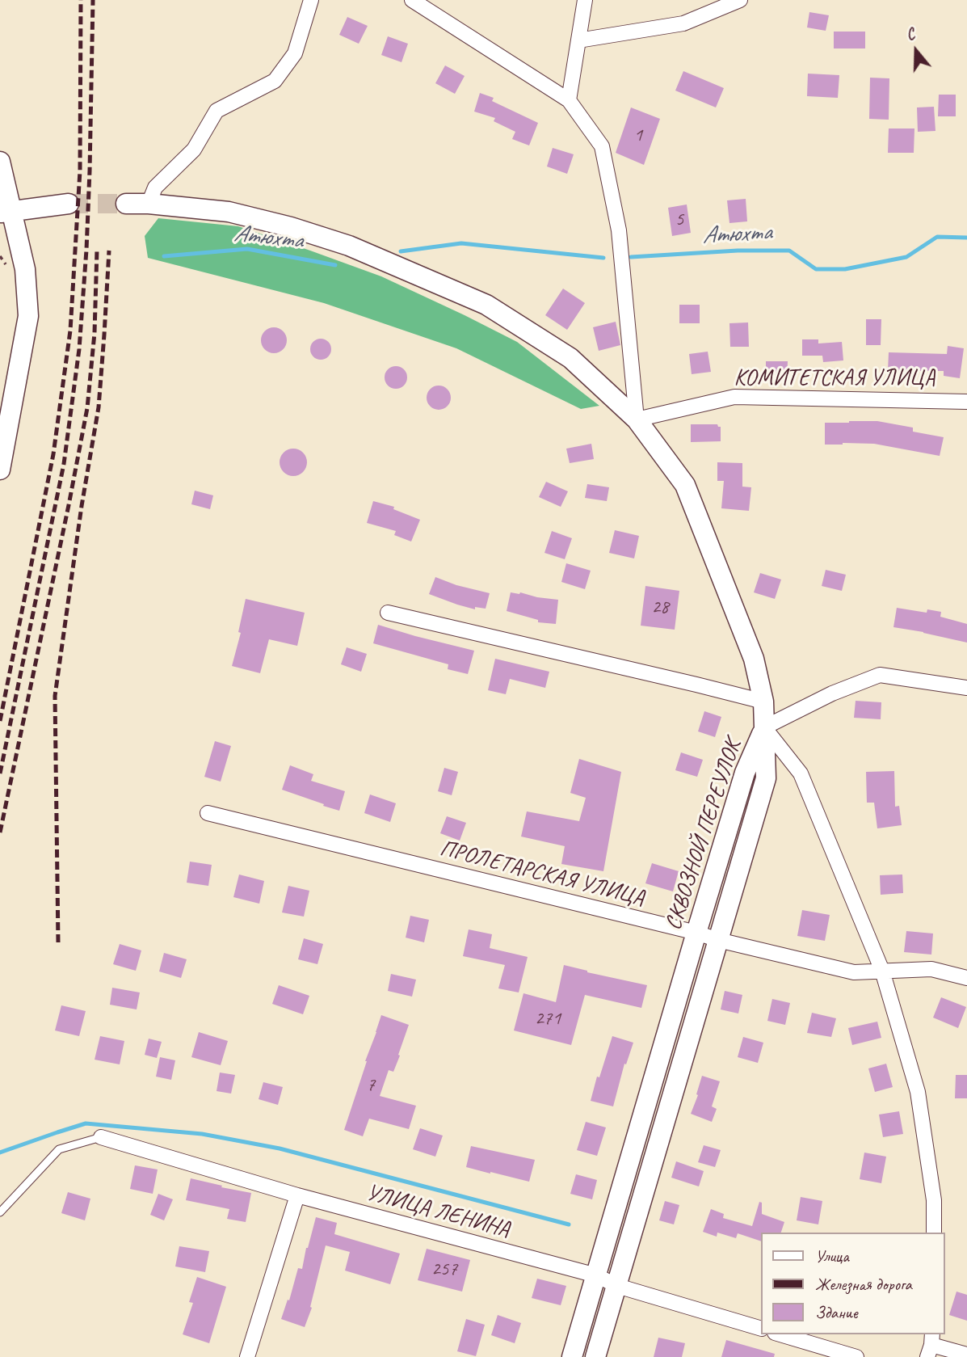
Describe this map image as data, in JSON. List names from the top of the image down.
{
  "streets": {
    "street": [
      "КОМИТЕТСКАЯ УЛИЦА",
      "СКВОЗНОЙ ПЕРЕУЛОК",
      "ПРОЛЕТАРСКАЯ УЛИЦА",
      "УЛИЦА ЛЕНИНА"
    ]
  },
  "crossings": [
    ["СКВОЗНОЙ ПЕРЕУЛОК", "ПРОЛЕТАРСКАЯ УЛИЦА"],
    ["СКВОЗНОЙ ПЕРЕУЛОК", "УЛИЦА ЛЕНИНА"]
  ],
  "water": ["Атюхта"],
  "house_numbers": [
    "1",
    "5",
    "28",
    "271",
    "7",
    "257"
  ],
  "legend": ["Улица", "Железная дорога", "Здание"],
  "north": "top"
}
